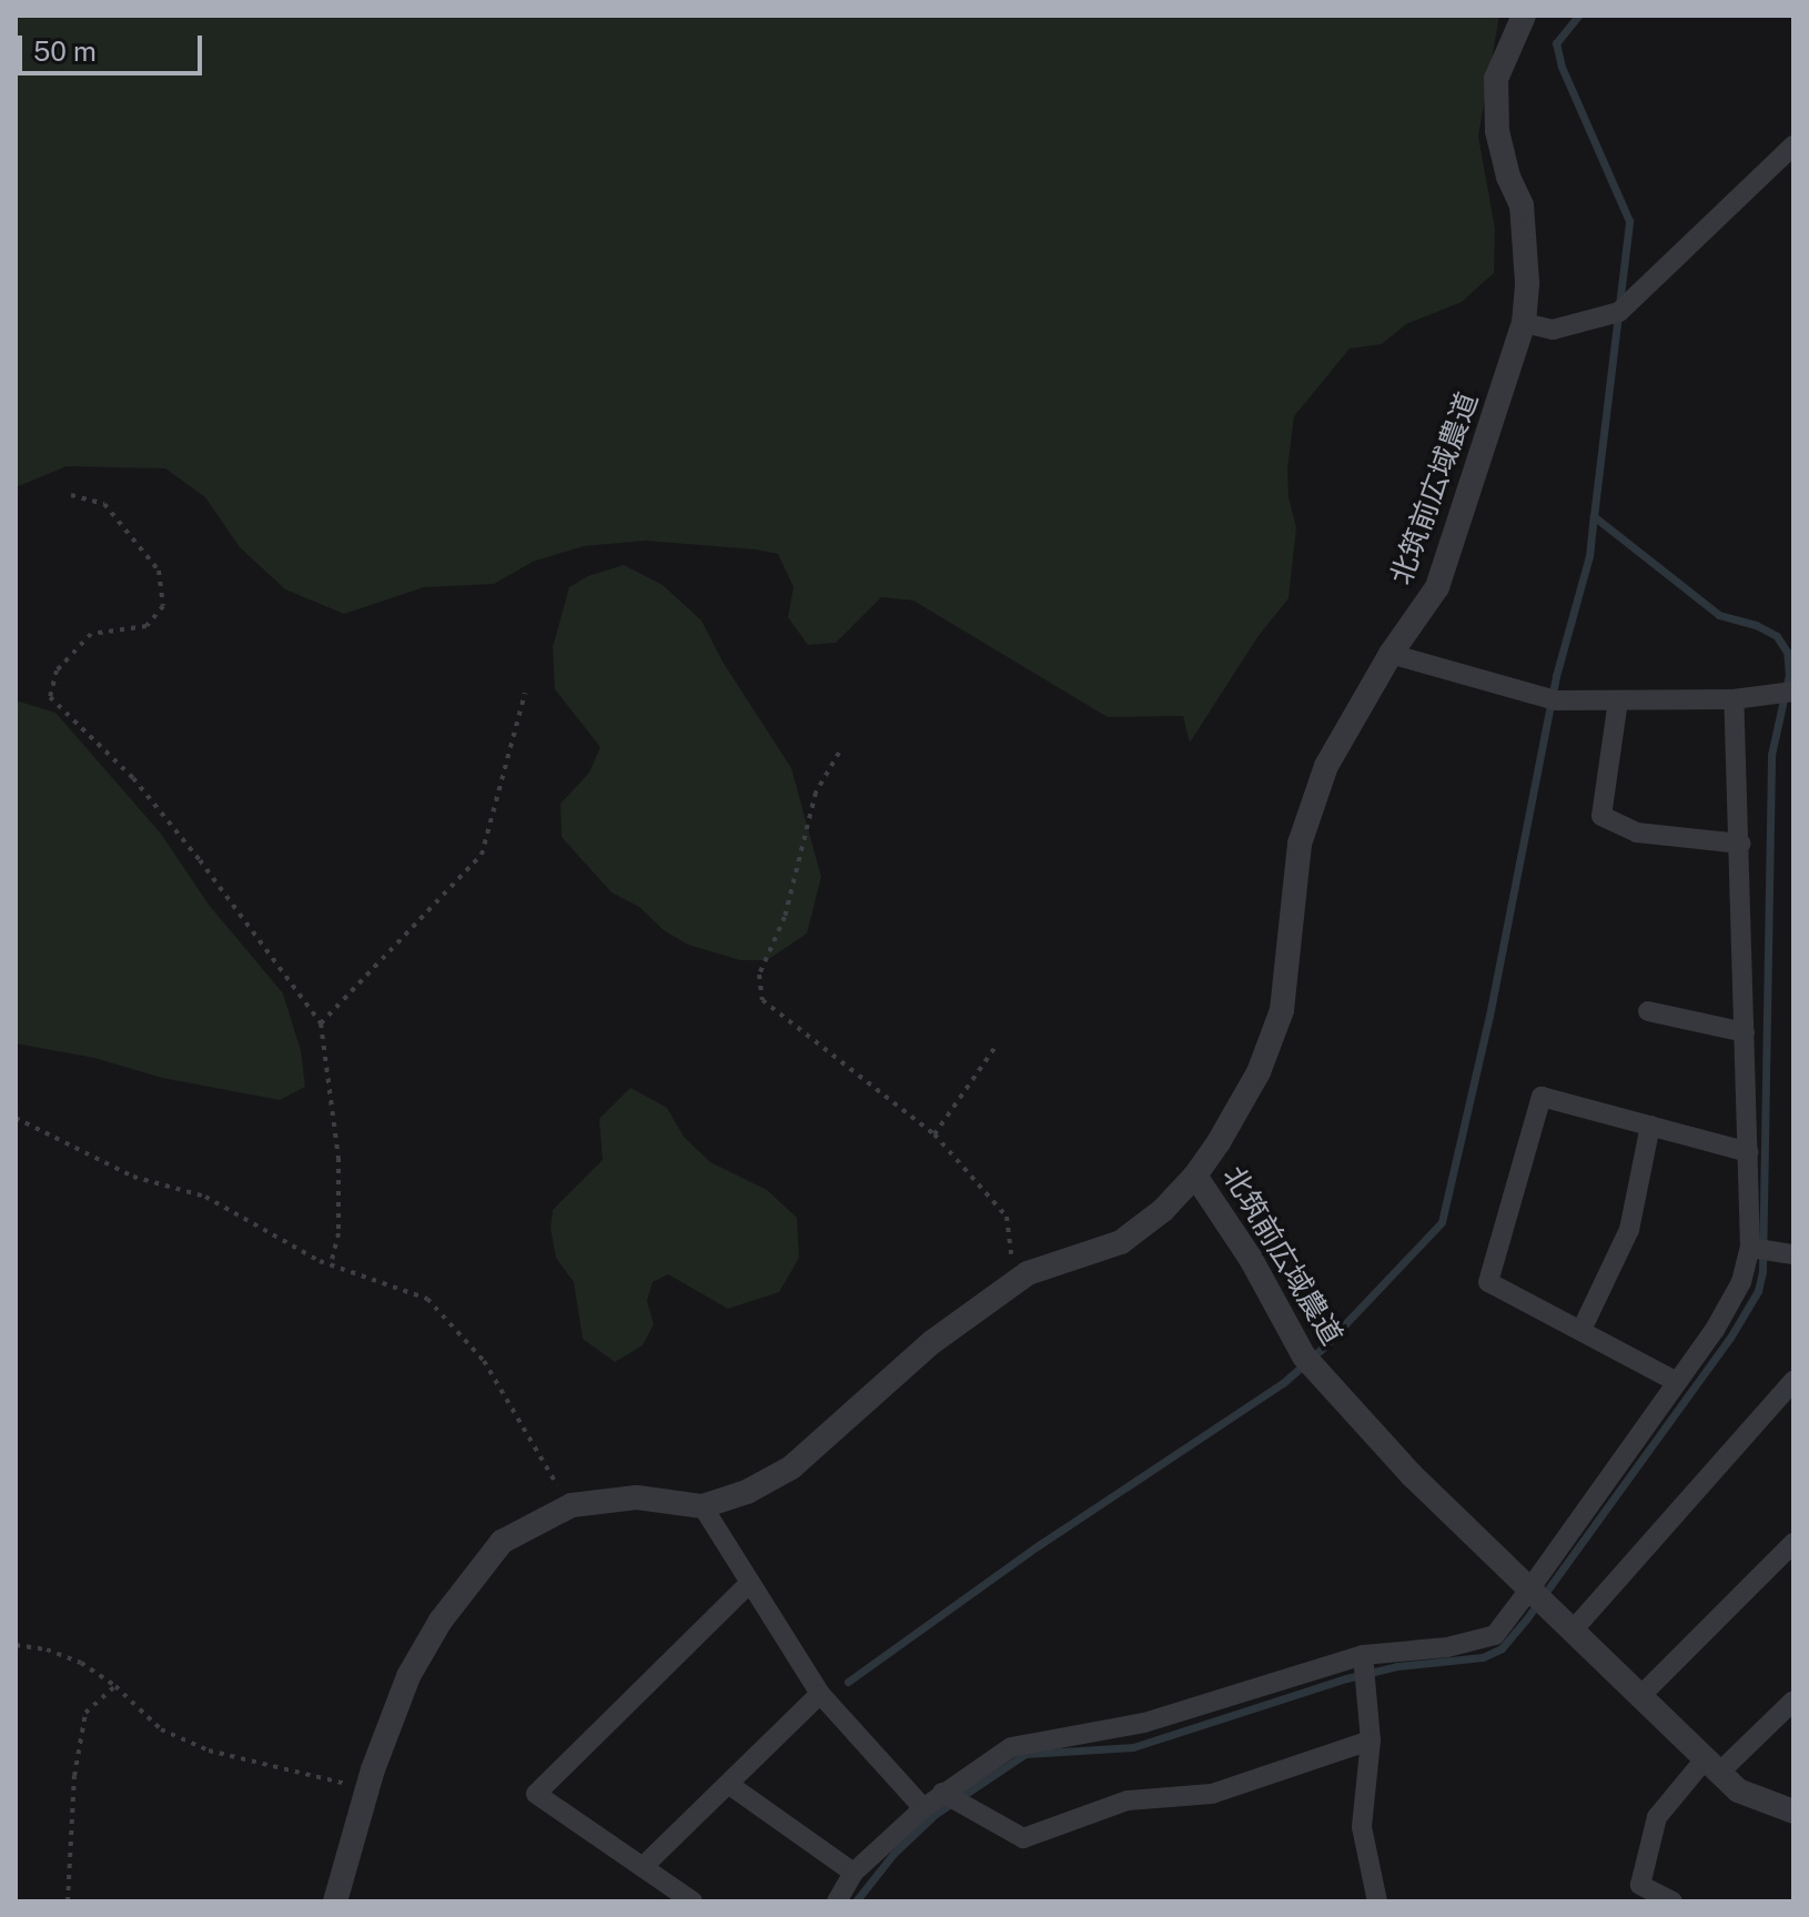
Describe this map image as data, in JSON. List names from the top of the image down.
{
  "streets": {
    "street": ["北筑前広域農道"]
  },
  "scale_bar": "50 m"
}
